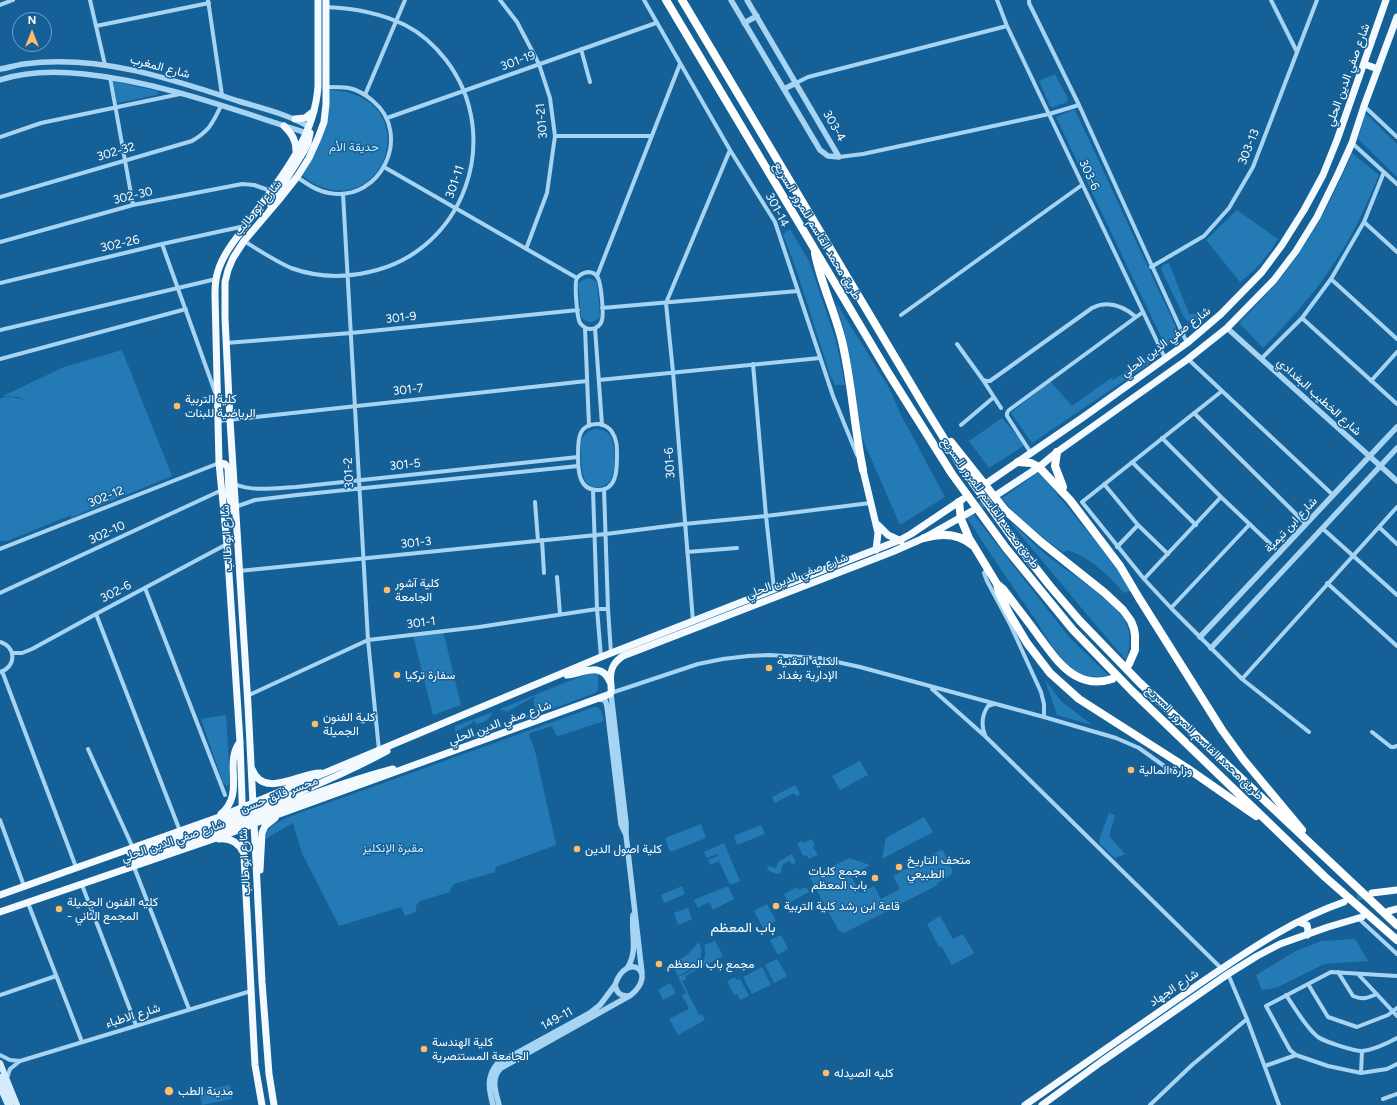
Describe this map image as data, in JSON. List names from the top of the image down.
{
  "streets": {
    "highway": ["طريق محمد القاسم للمرور السريع"],
    "main road": [
      "شارع صفي الدين الحلي",
      "شارع ابو طالب",
      "مجسر فائق حسن",
      "شارع الجهاد"
    ],
    "street": [
      "301-19",
      "شارع المغرب",
      "301-21",
      "303-4",
      "303-13",
      "302-32",
      "303-6",
      "301-11",
      "302-30",
      "301-14",
      "302-26",
      "301-9",
      "301-7",
      "شارع الخطيب البغدادي",
      "301-6",
      "301-5",
      "301-2",
      "302-12",
      "شارع ابن تيمية",
      "302-10",
      "301-3",
      "302-6",
      "301-1",
      "شارع الاطباء",
      "149-11"
    ]
  },
  "crossings": [
    ["301-19", "301-21"],
    ["301-19", "301-11"],
    ["301-19", "301-14"],
    ["شارع المغرب", "302-32"],
    ["شارع المغرب", "شارع ابو طالب"],
    ["شارع صفي الدين الحلي", "303-6"],
    ["شارع صفي الدين الحلي", "شارع ابو طالب"],
    ["شارع صفي الدين الحلي", "301-6"],
    ["شارع صفي الدين الحلي", "301-2"],
    ["شارع صفي الدين الحلي", "مجسر فائق حسن"],
    ["303-13", "303-6"],
    ["301-11", "شارع ابو طالب"],
    ["301-11", "301-2"],
    ["302-30", "شارع ابو طالب"],
    ["شارع ابو طالب", "302-26"],
    ["شارع ابو طالب", "301-9"],
    ["شارع ابو طالب", "301-7"],
    ["شارع ابو طالب", "301-5"],
    ["شارع ابو طالب", "302-12"],
    ["شارع ابو طالب", "302-10"],
    ["شارع ابو طالب", "301-3"],
    ["شارع ابو طالب", "302-6"],
    ["شارع ابو طالب", "301-1"],
    ["شارع ابو طالب", "شارع الاطباء"],
    ["301-9", "301-2"],
    ["301-7", "301-2"],
    ["شارع الخطيب البغدادي", "شارع ابن تيمية"],
    ["301-6", "301-3"],
    ["301-5", "301-2"],
    ["301-2", "301-3"],
    ["301-2", "301-1"]
  ],
  "districts": ["باب المعظم"],
  "parks": ["حديقة الأم", "مقبرة الإنكليز"],
  "places": [
    "كلية التربية الرياضية للبنات",
    "كلية آشور الجامعة",
    "الكلية التقنية الإدارية بغداد",
    "سفارة تركيا",
    "كلية الفنون الجميلة",
    "وزارة المالية",
    "كلية اصول الدين",
    "متحف التاريخ الطبيعي",
    "مجمع كليات باب المعظم",
    "قاعة ابن رشد كلية التربية",
    "كليه الفنون الجميلة - المجمع الثاني",
    "مجمع باب المعظم",
    "كلية الهندسة الجامعة المستنصرية",
    "كليه الصيدله",
    "مدينة الطب"
  ],
  "north": "top"
}
